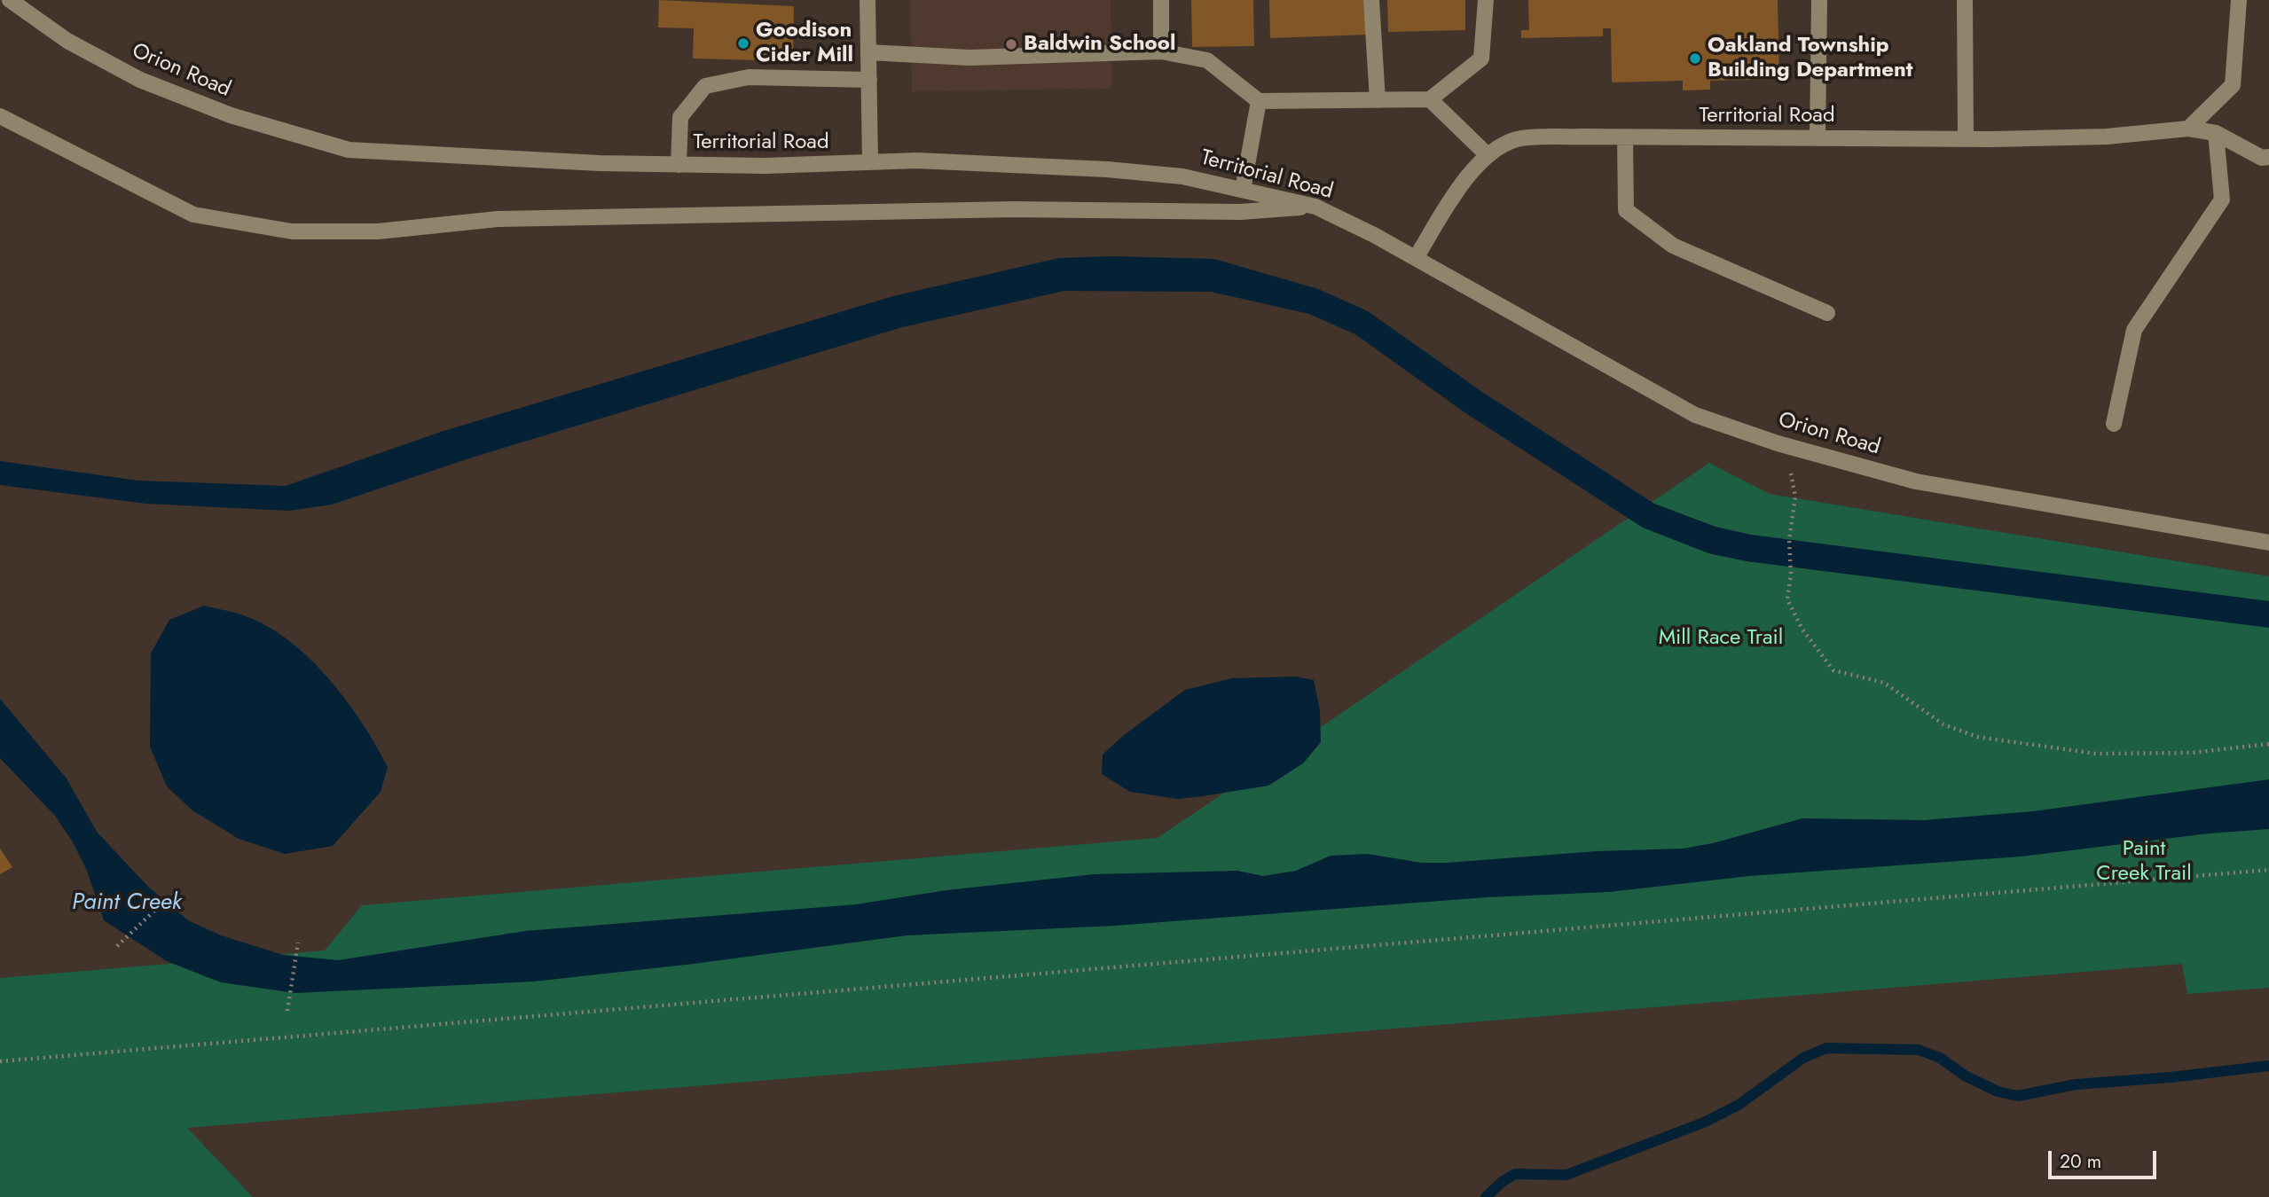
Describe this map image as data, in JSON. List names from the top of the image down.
{
  "streets": {
    "street": ["Orion Road", "Territorial Road"]
  },
  "crossings": [
    ["Orion Road", "Territorial Road"]
  ],
  "water": ["Paint Creek"],
  "parks": ["Mill Race Trail", "Paint Creek Trail"],
  "places": ["Goodison Cider Mill", "Baldwin School", "Oakland Township Building Department"],
  "scale_bar": "20 m"
}
